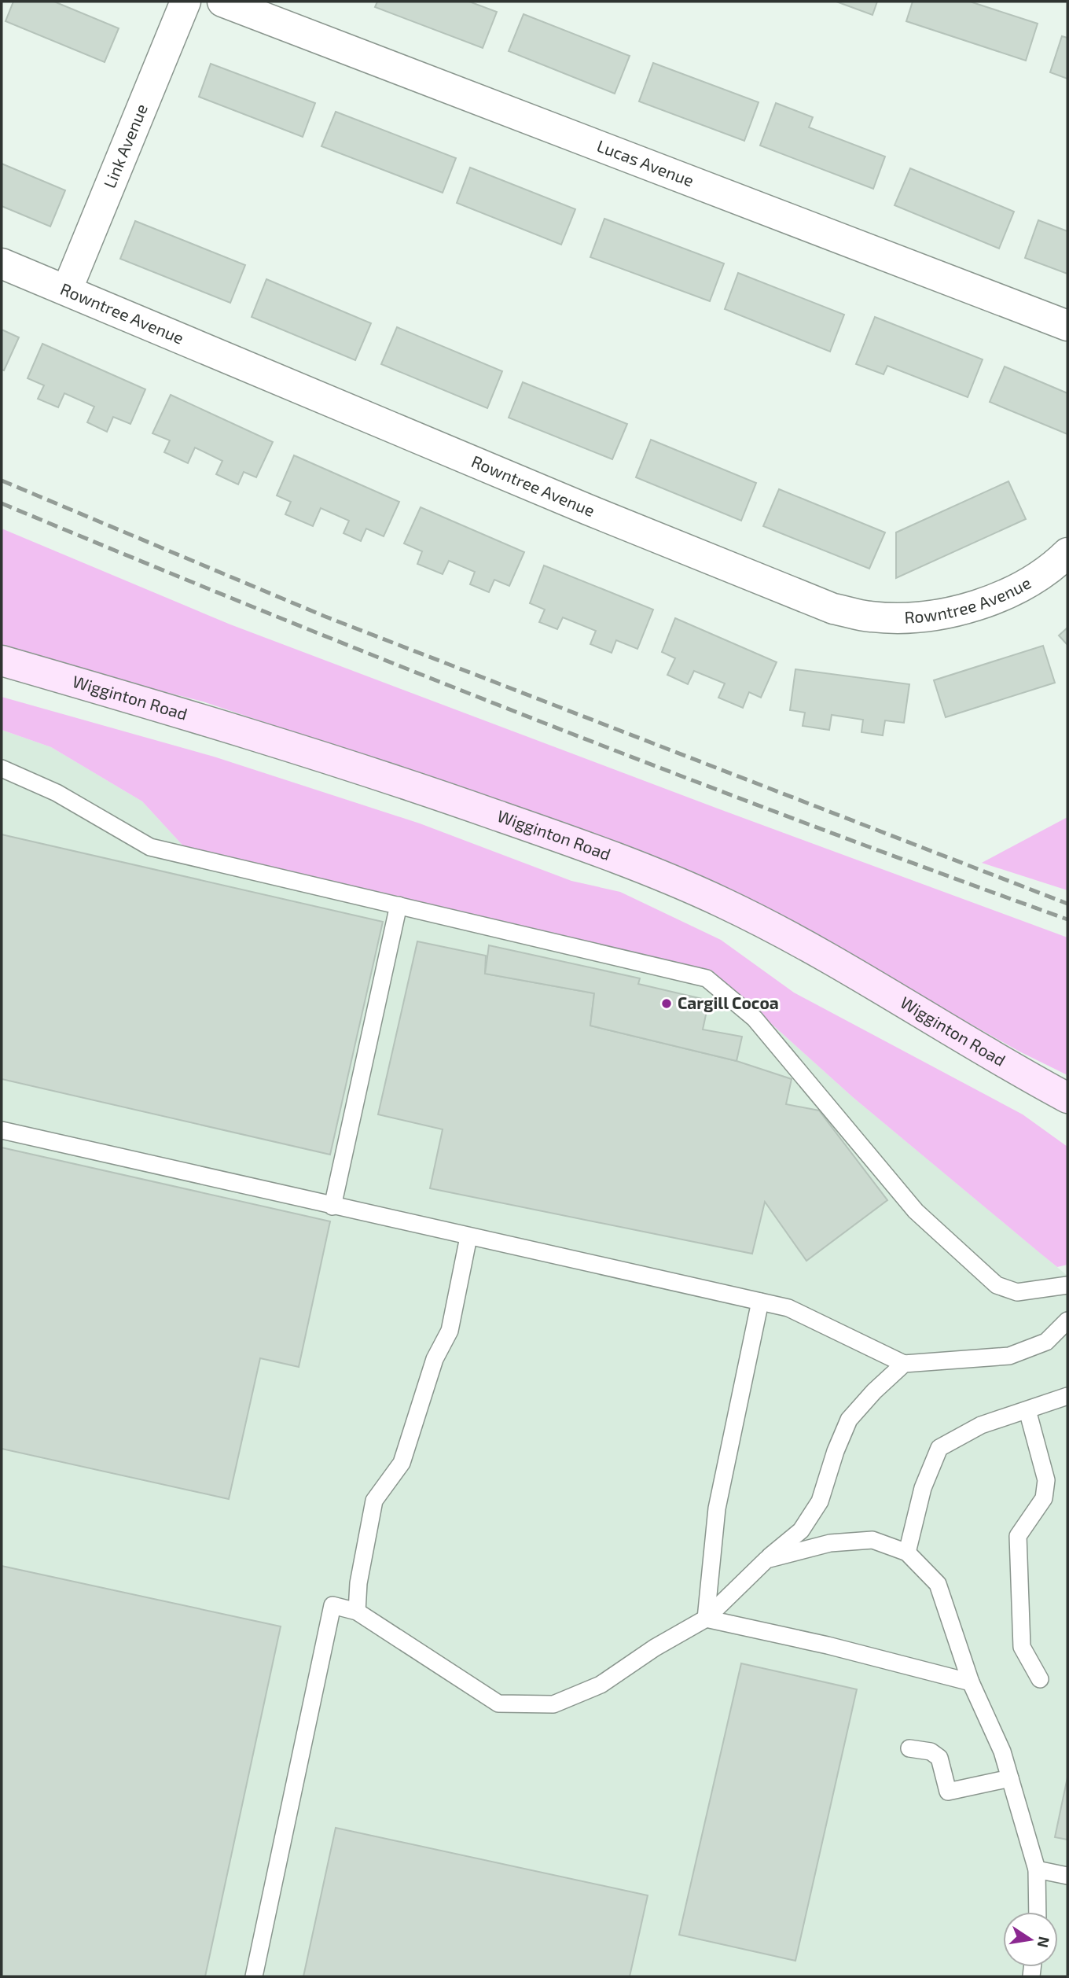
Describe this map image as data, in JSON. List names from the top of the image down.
{
  "streets": {
    "main road": ["Wigginton Road"],
    "street": ["Link Avenue", "Lucas Avenue", "Rowntree Avenue"]
  },
  "crossings": [
    ["Link Avenue", "Rowntree Avenue"]
  ],
  "places": ["Cargill Cocoa"],
  "north": "right"
}
